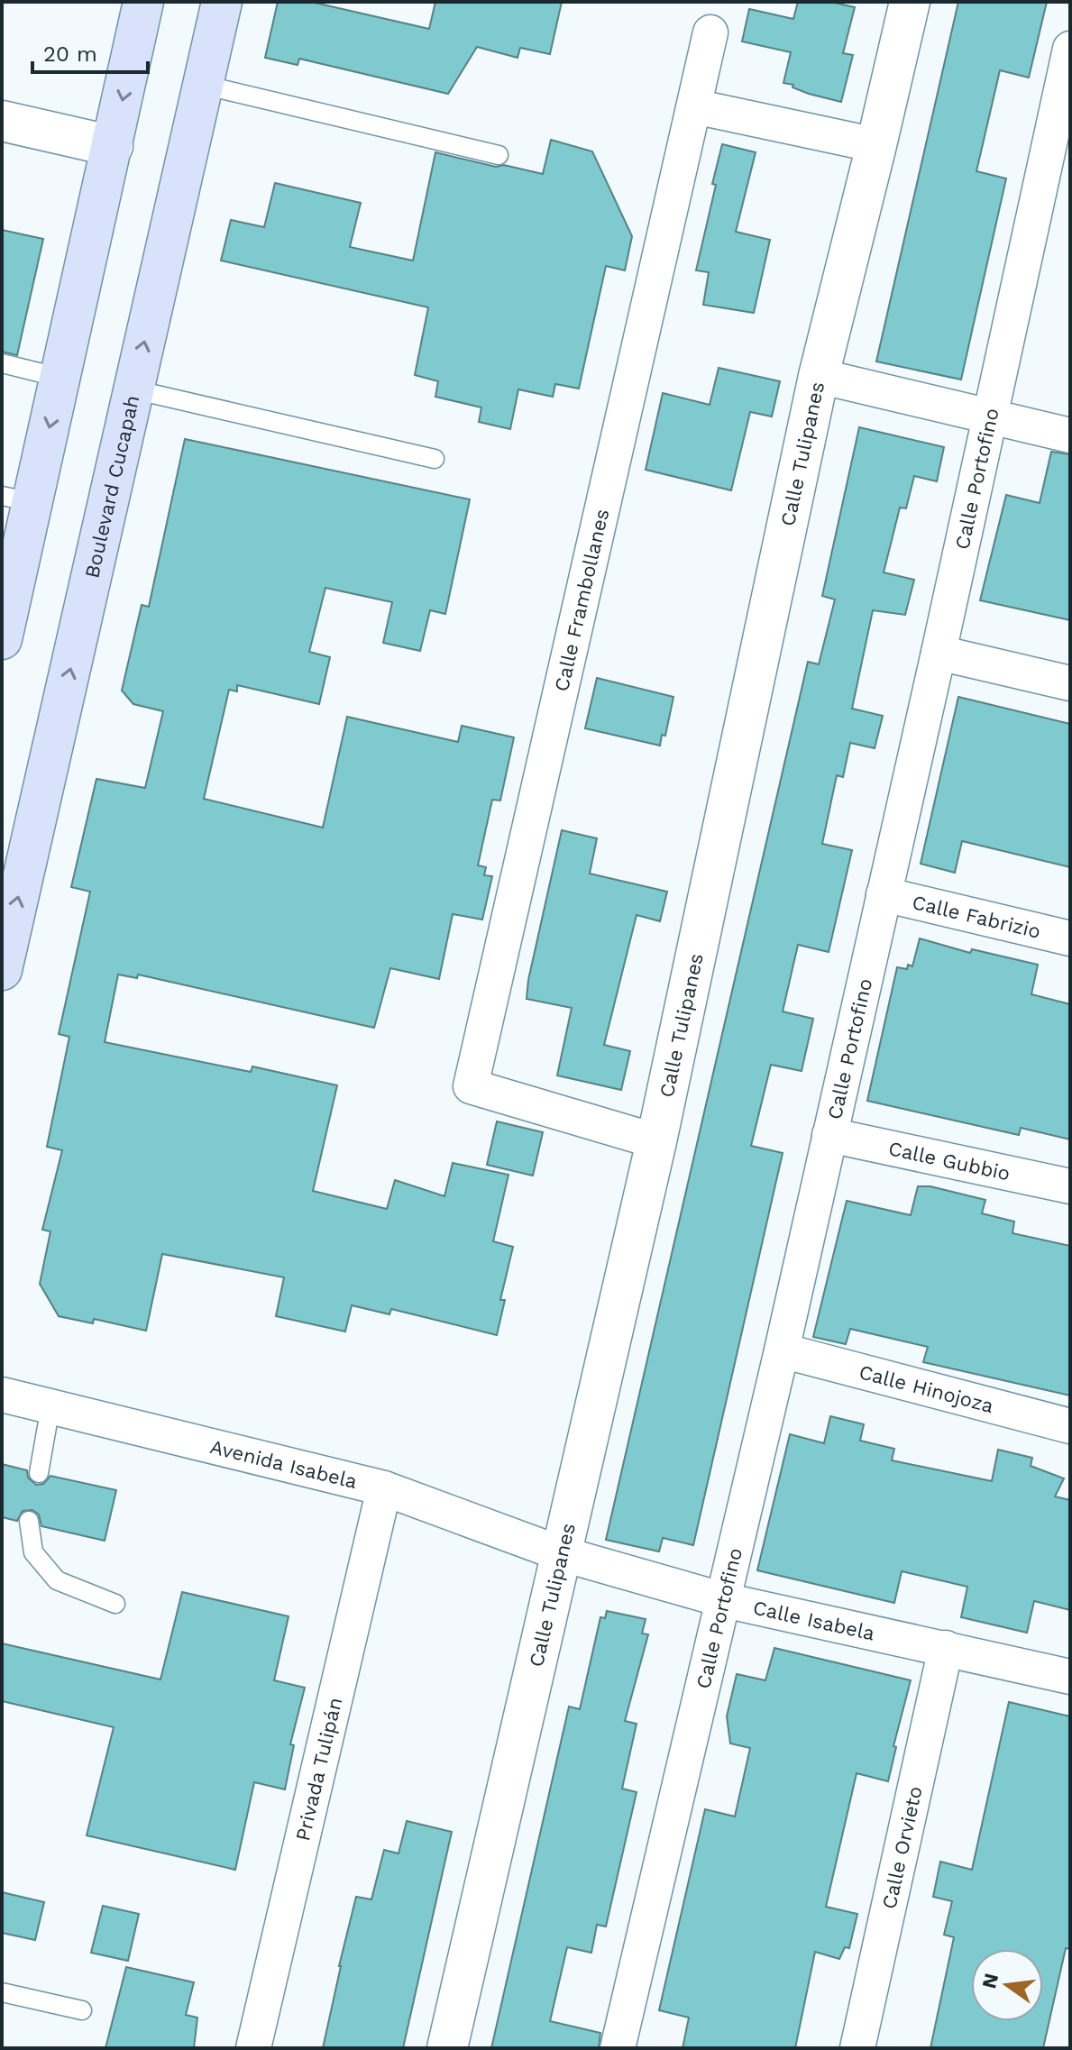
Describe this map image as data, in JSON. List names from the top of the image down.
{
  "streets": {
    "main road": ["Boulevard Cucapah"],
    "street": [
      "Calle Tulipanes",
      "Calle Portofino",
      "Calle Frambollanes",
      "Calle Fabrizio",
      "Calle Gubbio",
      "Calle Hinojoza",
      "Avenida Isabela",
      "Calle Isabela",
      "Privada Tulipán",
      "Calle Orvieto"
    ]
  },
  "crossings": [
    ["Calle Tulipanes", "Calle Frambollanes"],
    ["Calle Tulipanes", "Avenida Isabela"],
    ["Calle Tulipanes", "Calle Isabela"],
    ["Calle Portofino", "Calle Fabrizio"],
    ["Calle Portofino", "Calle Gubbio"],
    ["Calle Portofino", "Calle Hinojoza"],
    ["Calle Portofino", "Calle Isabela"],
    ["Avenida Isabela", "Calle Isabela"],
    ["Avenida Isabela", "Privada Tulipán"],
    ["Calle Isabela", "Calle Orvieto"]
  ],
  "scale_bar": "20 m",
  "north": "left"
}
